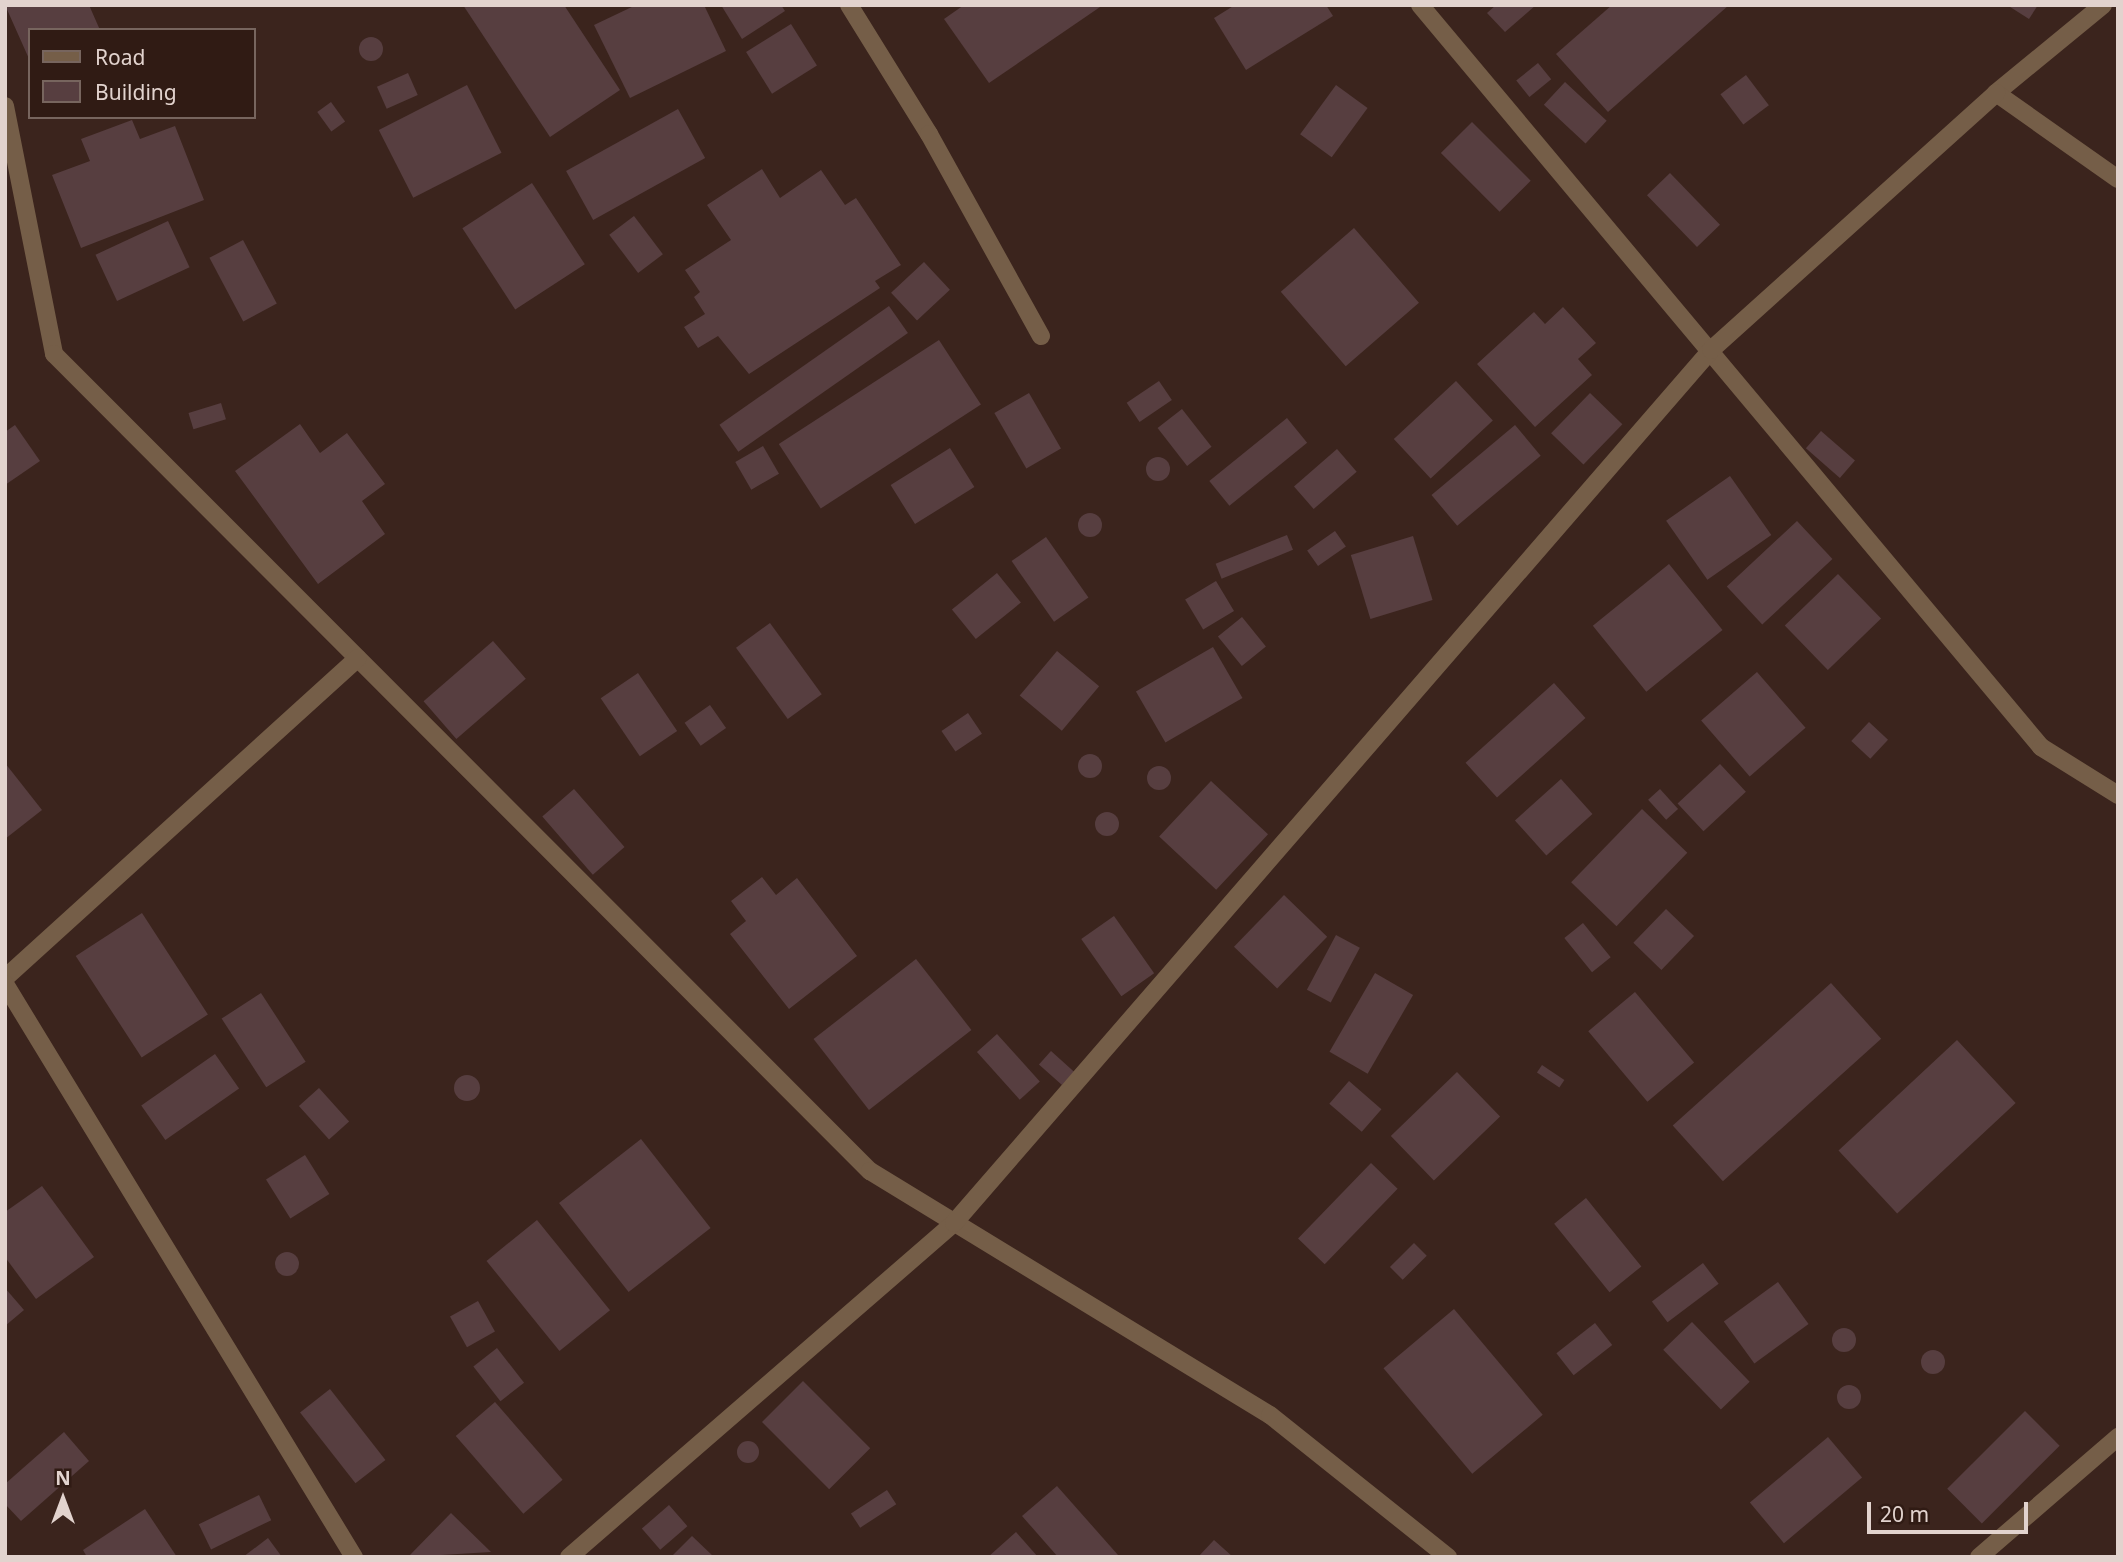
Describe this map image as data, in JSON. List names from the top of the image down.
{
  "legend": ["Road", "Building"],
  "scale_bar": "20 m",
  "north": "top"
}
